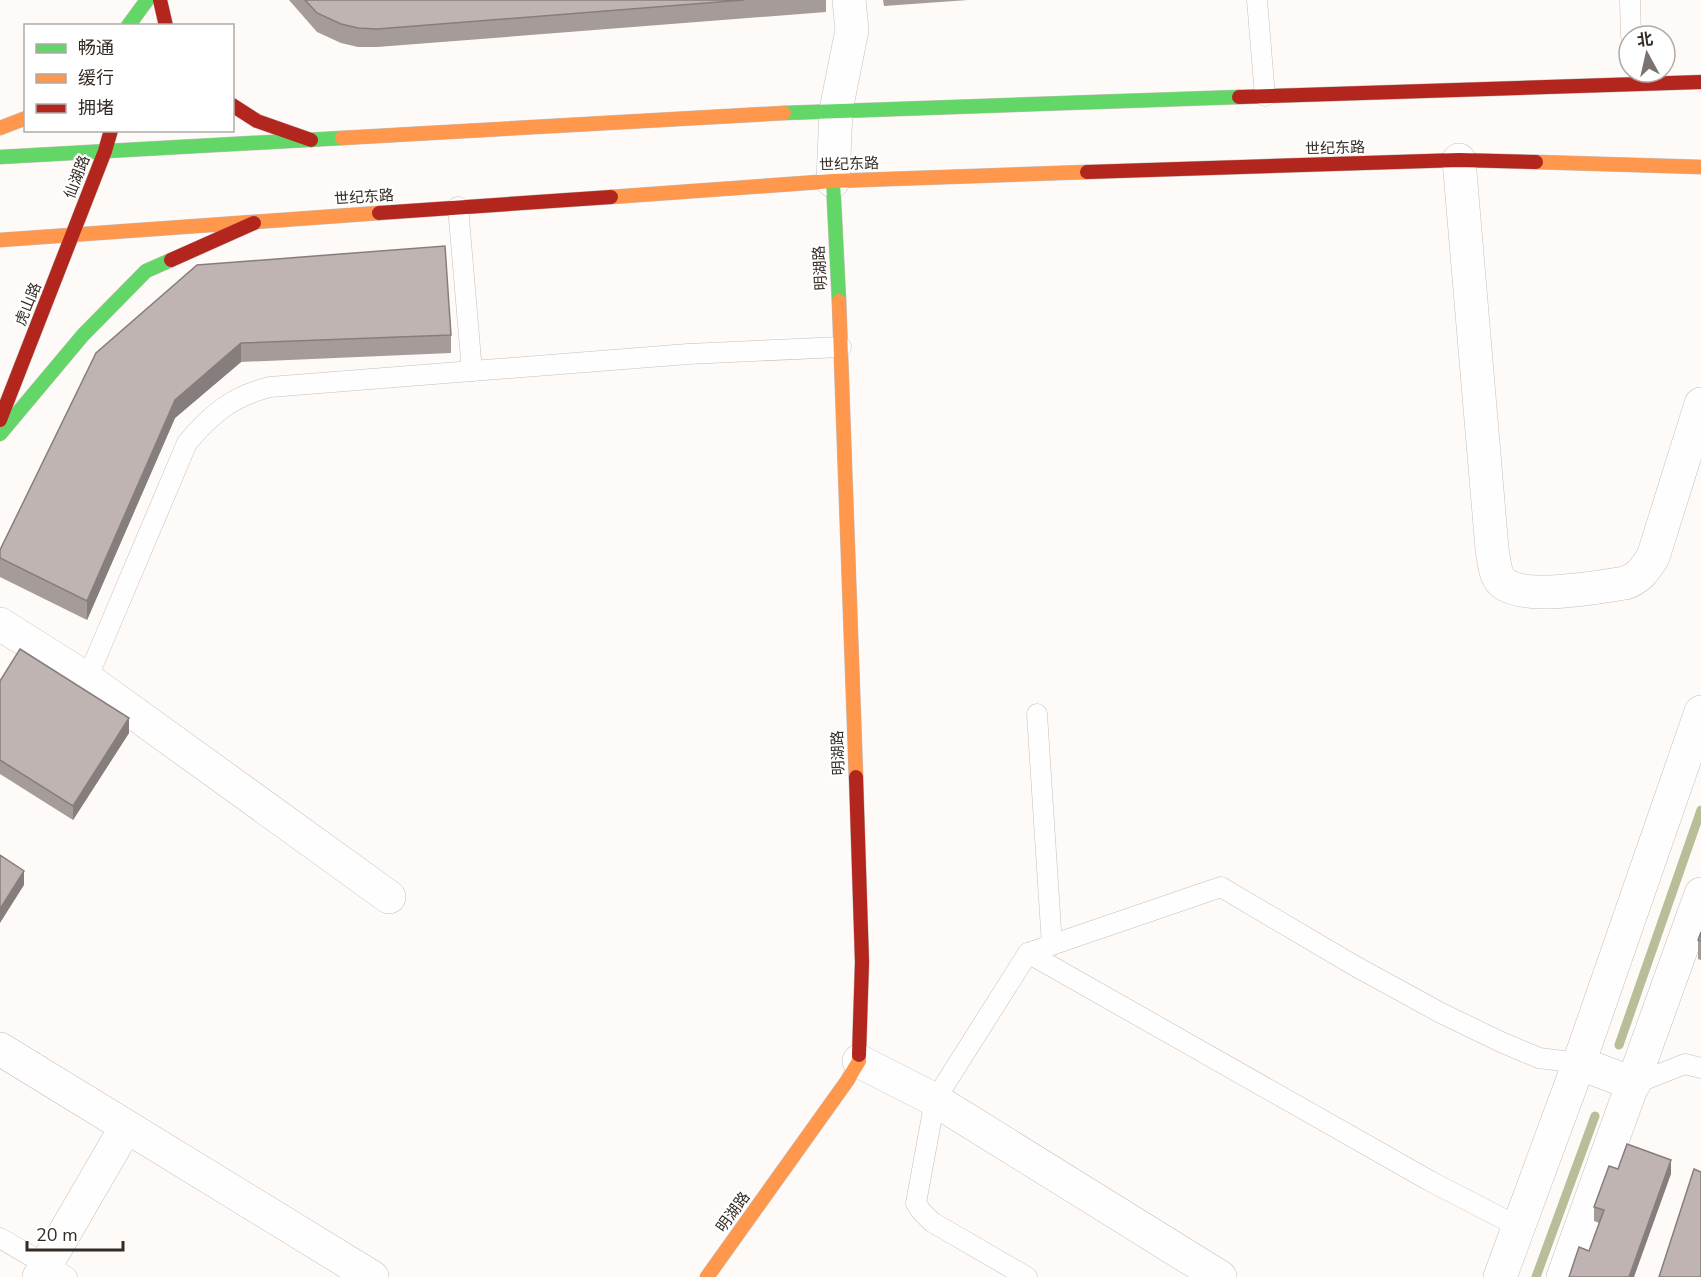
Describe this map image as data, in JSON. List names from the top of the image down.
{
  "streets": {
    "main road": [
      "世纪东路",
      "仙湖路",
      "明湖路",
      "虎山路"
    ]
  },
  "crossings": [
    ["世纪东路", "仙湖路"],
    ["世纪东路", "明湖路"],
    ["世纪东路", "虎山路"],
    ["仙湖路", "虎山路"]
  ],
  "legend": ["畅通", "缓行", "拥堵"],
  "scale_bar": "20 m",
  "north": "top"
}
